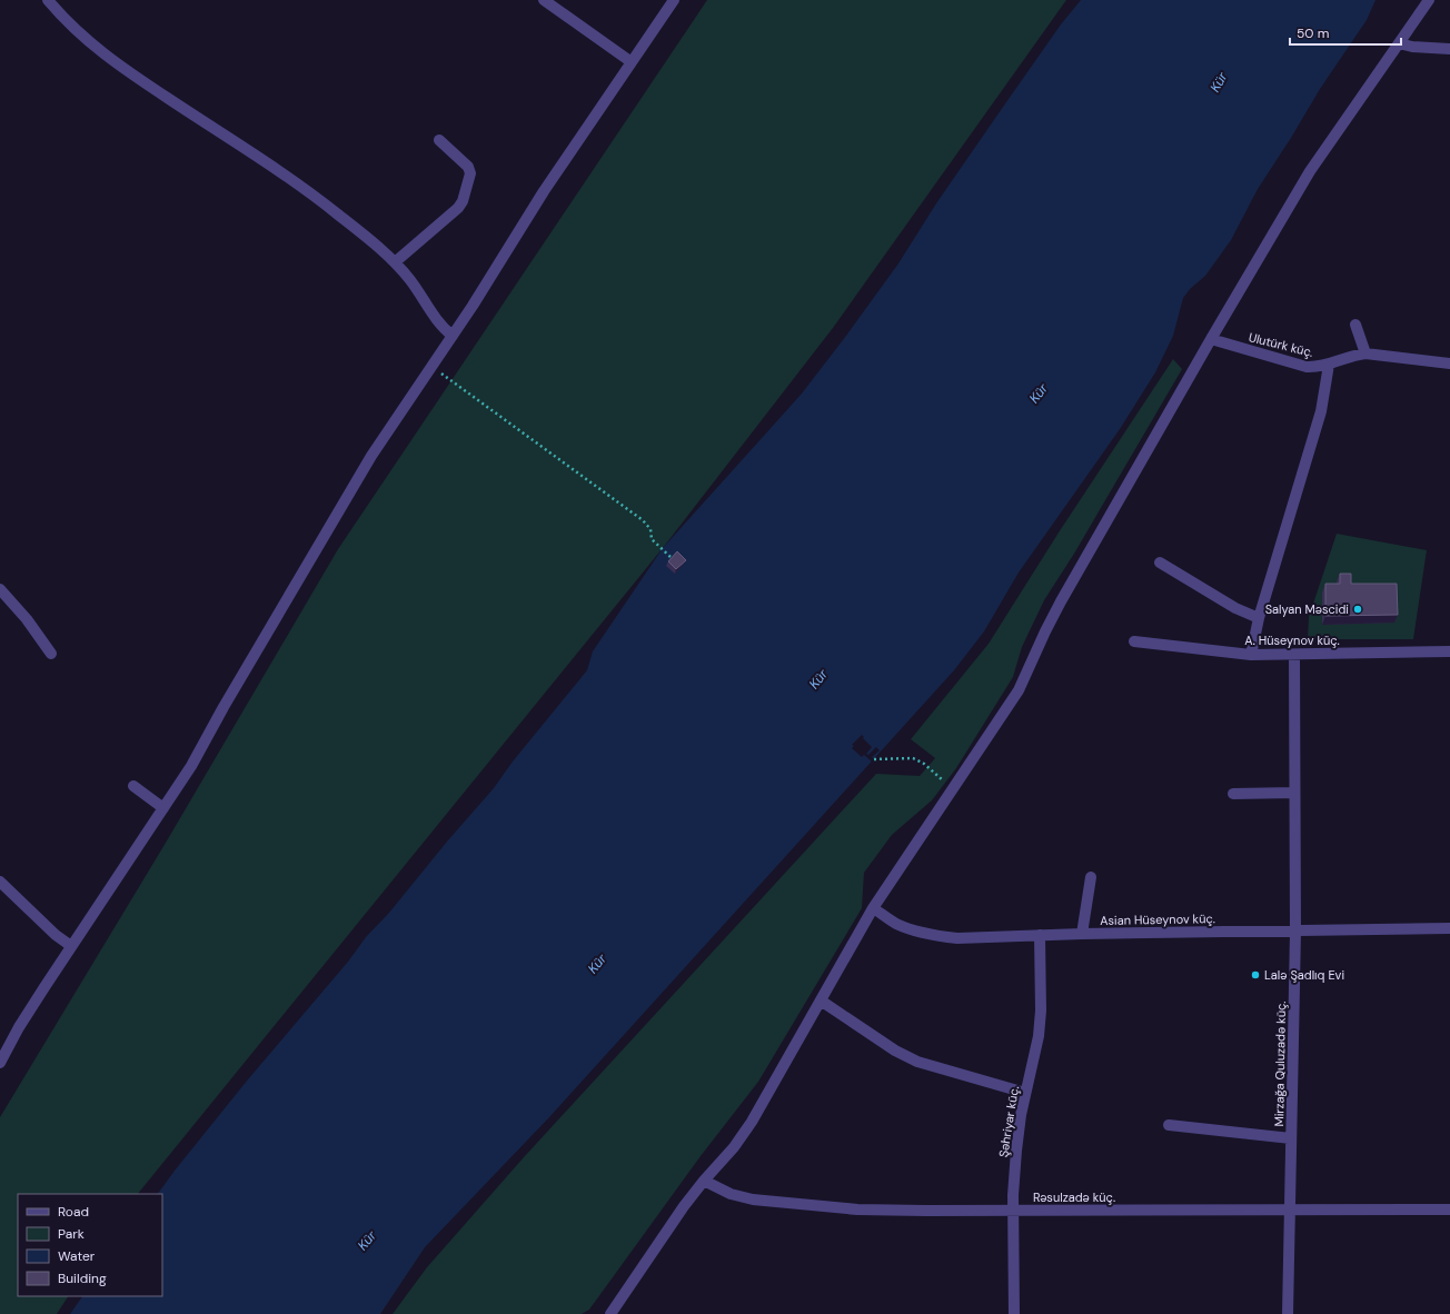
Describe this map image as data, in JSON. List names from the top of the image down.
{
  "streets": {
    "street": [
      "Ulutürk küç.",
      "A. Hüseynov küç.",
      "Asian Hüseynov küç.",
      "Mirzağa Quluzadə küç.",
      "Şəhriyar küç.",
      "Rəsulzadə küç."
    ]
  },
  "crossings": [
    ["A. Hüseynov küç.", "Mirzağa Quluzadə küç."],
    ["Asian Hüseynov küç.", "Mirzağa Quluzadə küç."],
    ["Asian Hüseynov küç.", "Şəhriyar küç."],
    ["Mirzağa Quluzadə küç.", "Rəsulzadə küç."],
    ["Şəhriyar küç.", "Rəsulzadə küç."]
  ],
  "water": ["Kür"],
  "places": ["Salyan Məscidi", "Lalə Şadlıq Evi"],
  "legend": [
    "Road",
    "Park",
    "Water",
    "Building"
  ],
  "scale_bar": "50 m"
}
